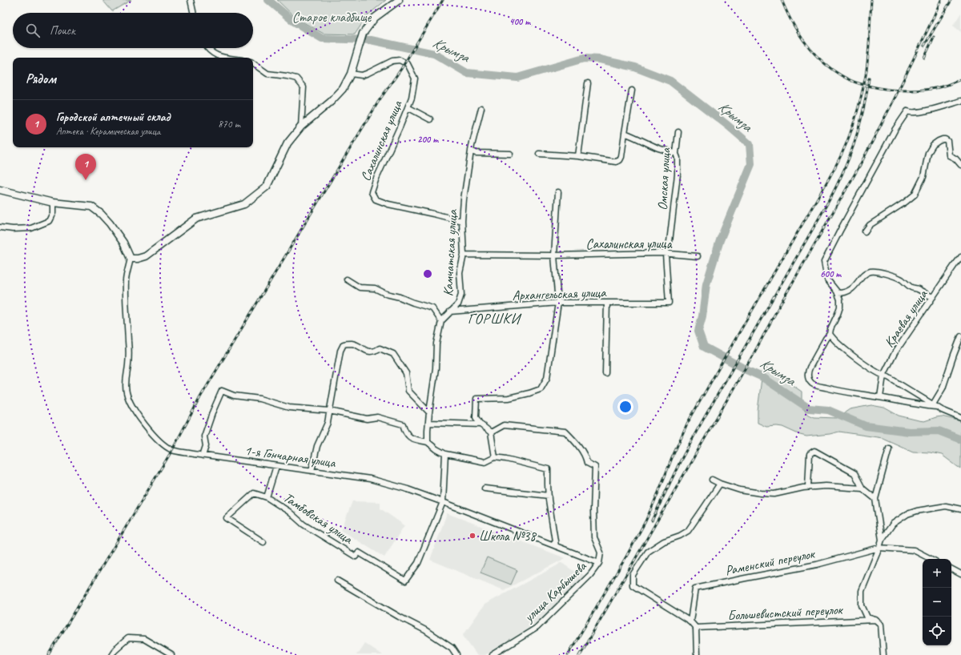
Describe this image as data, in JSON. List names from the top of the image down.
{
  "streets": {
    "street": [
      "Сахалинская улица",
      "Омская улица",
      "Камчатская улица",
      "Архангельская улица",
      "Краевая улица",
      "1-я Гончарная улица",
      "Тамбовская улица",
      "Раменский переулок",
      "улица Карбышева",
      "Большевистский переулок"
    ]
  },
  "crossings": [
    ["Сахалинская улица", "Омская улица"],
    ["Сахалинская улица", "Камчатская улица"],
    ["Омская улица", "Архангельская улица"],
    ["Камчатская улица", "Архангельская улица"],
    ["1-я Гончарная улица", "Тамбовская улица"],
    ["1-я Гончарная улица", "улица Карбышева"]
  ],
  "districts": ["ГОРШКИ"],
  "water": ["Крымза"],
  "parks": ["Старое кладбище"],
  "places": ["Школа №38"],
  "page": {
    "search": "Поиск",
    "heading": "Рядом",
    "list": [
      {
        "mark": "1",
        "name": "Городской аптечный склад",
        "note": "Аптека · Керамическая улица",
        "value": "870 m"
      }
    ],
    "pins": "1",
    "map_buttons": ["+", "−"]
  },
  "rings": ["400 m", "200 m", "600 m"]
}
